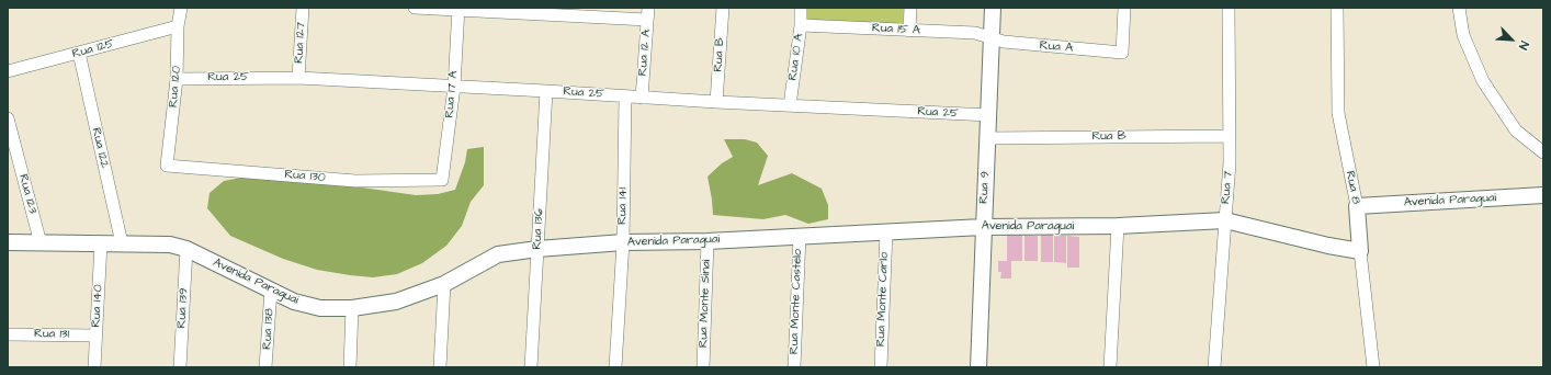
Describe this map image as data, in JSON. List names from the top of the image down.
{
  "streets": {
    "street": [
      "Rua 15 A",
      "Rua 127",
      "Rua A",
      "Rua 125",
      "Rua 12 A",
      "Rua B",
      "Rua 10 A",
      "Rua 25",
      "Rua 120",
      "Rua 17 A",
      "Rua 122",
      "Rua 130",
      "Rua 9",
      "Rua 7",
      "Rua 8",
      "Rua 123",
      "Avenida Paraguai",
      "Rua 141",
      "Rua 136",
      "Rua Monte Carlo",
      "Rua Monte Castelo",
      "Rua Monte Sinai",
      "Rua 140",
      "Rua 139",
      "Rua 138",
      "Rua 131"
    ]
  },
  "crossings": [
    ["Rua 15 A", "Rua A"],
    ["Rua 15 A", "Rua 10 A"],
    ["Rua 15 A", "Rua 9"],
    ["Rua 127", "Rua 25"],
    ["Rua A", "Rua 9"],
    ["Rua 125", "Rua 120"],
    ["Rua 125", "Rua 122"],
    ["Rua 12 A", "Rua 25"],
    ["Rua B", "Rua 25"],
    ["Rua B", "Rua 9"],
    ["Rua B", "Rua 7"],
    ["Rua 10 A", "Rua 25"],
    ["Rua 25", "Rua 120"],
    ["Rua 25", "Rua 17 A"],
    ["Rua 25", "Rua 9"],
    ["Rua 25", "Rua 141"],
    ["Rua 25", "Rua 136"],
    ["Rua 120", "Rua 130"],
    ["Rua 17 A", "Rua 130"],
    ["Rua 122", "Avenida Paraguai"],
    ["Rua 9", "Avenida Paraguai"],
    ["Rua 7", "Avenida Paraguai"],
    ["Rua 8", "Avenida Paraguai"],
    ["Rua 123", "Avenida Paraguai"],
    ["Avenida Paraguai", "Rua 141"],
    ["Avenida Paraguai", "Rua 136"],
    ["Avenida Paraguai", "Rua Monte Carlo"],
    ["Avenida Paraguai", "Rua Monte Castelo"],
    ["Avenida Paraguai", "Rua Monte Sinai"],
    ["Avenida Paraguai", "Rua 140"],
    ["Avenida Paraguai", "Rua 139"],
    ["Avenida Paraguai", "Rua 138"],
    ["Rua 140", "Rua 131"]
  ],
  "north": "bottom right"
}
